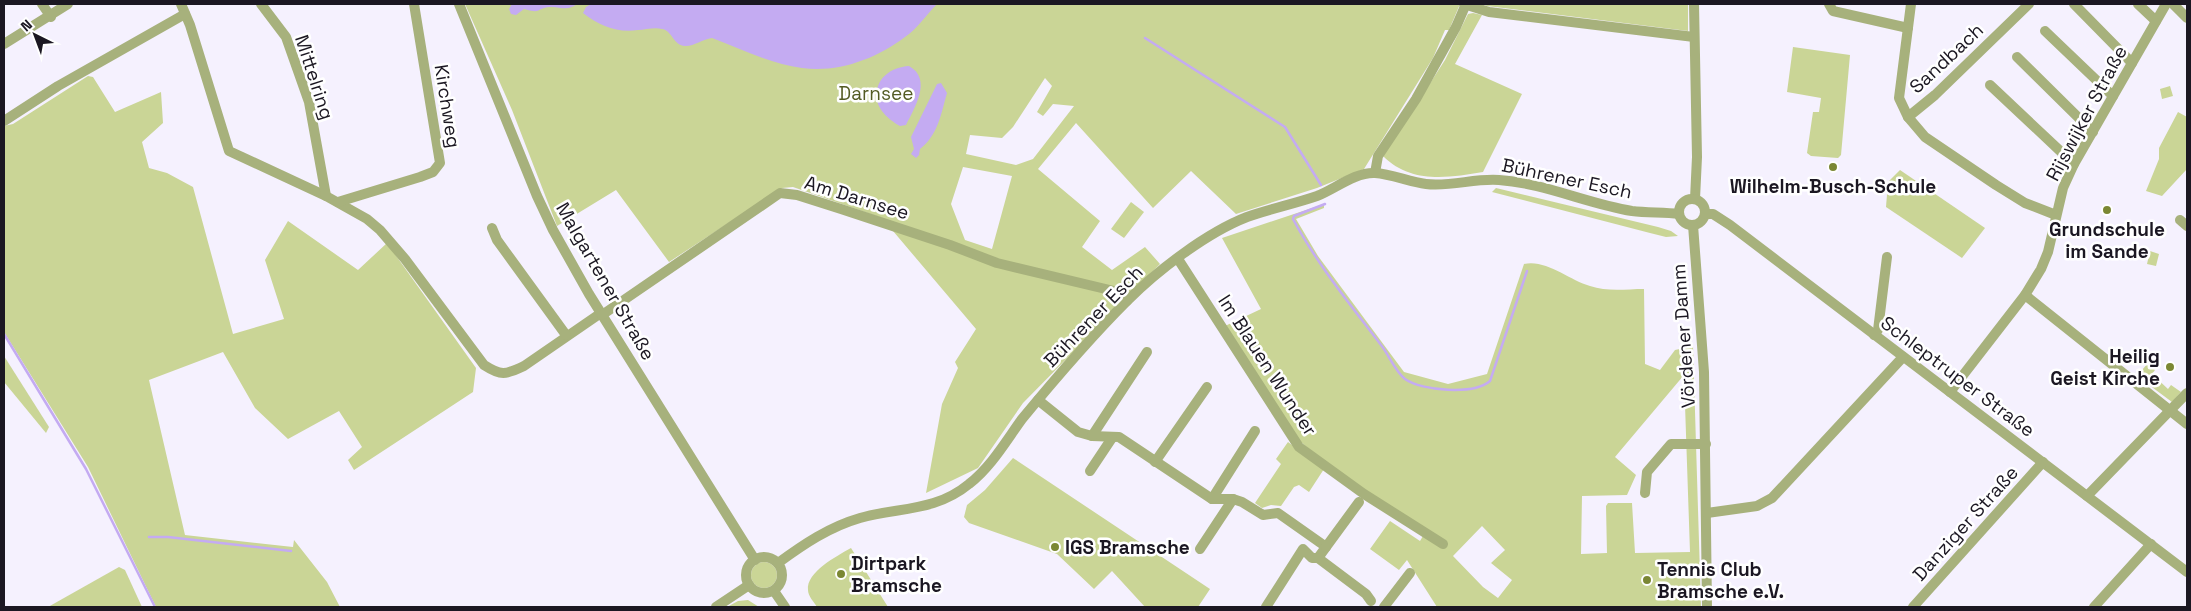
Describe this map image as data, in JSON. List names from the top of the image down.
{
  "streets": {
    "street": [
      "Sandbach",
      "Mittelring",
      "Kirchweg",
      "Rijswijker Straße",
      "Bührener Esch",
      "Am Darnsee",
      "Malgartener Straße",
      "Vördener Damm",
      "Im Blauen Wunder",
      "Schleptruper Straße",
      "Danziger Straße"
    ]
  },
  "crossings": [
    ["Rijswijker Straße", "Schleptruper Straße"],
    ["Bührener Esch", "Am Darnsee"],
    ["Bührener Esch", "Malgartener Straße"],
    ["Bührener Esch", "Vördener Damm"],
    ["Bührener Esch", "Im Blauen Wunder"],
    ["Bührener Esch", "Schleptruper Straße"],
    ["Am Darnsee", "Malgartener Straße"],
    ["Vördener Damm", "Schleptruper Straße"],
    ["Schleptruper Straße", "Danziger Straße"]
  ],
  "parks": ["Darnsee"],
  "places": [
    "Wilhelm-Busch-Schule",
    "Grundschule im Sande",
    "Heilig Geist Kirche",
    "IGS Bramsche",
    "Dirtpark Bramsche",
    "Tennis Club Bramsche e.V."
  ],
  "north": "top left"
}
